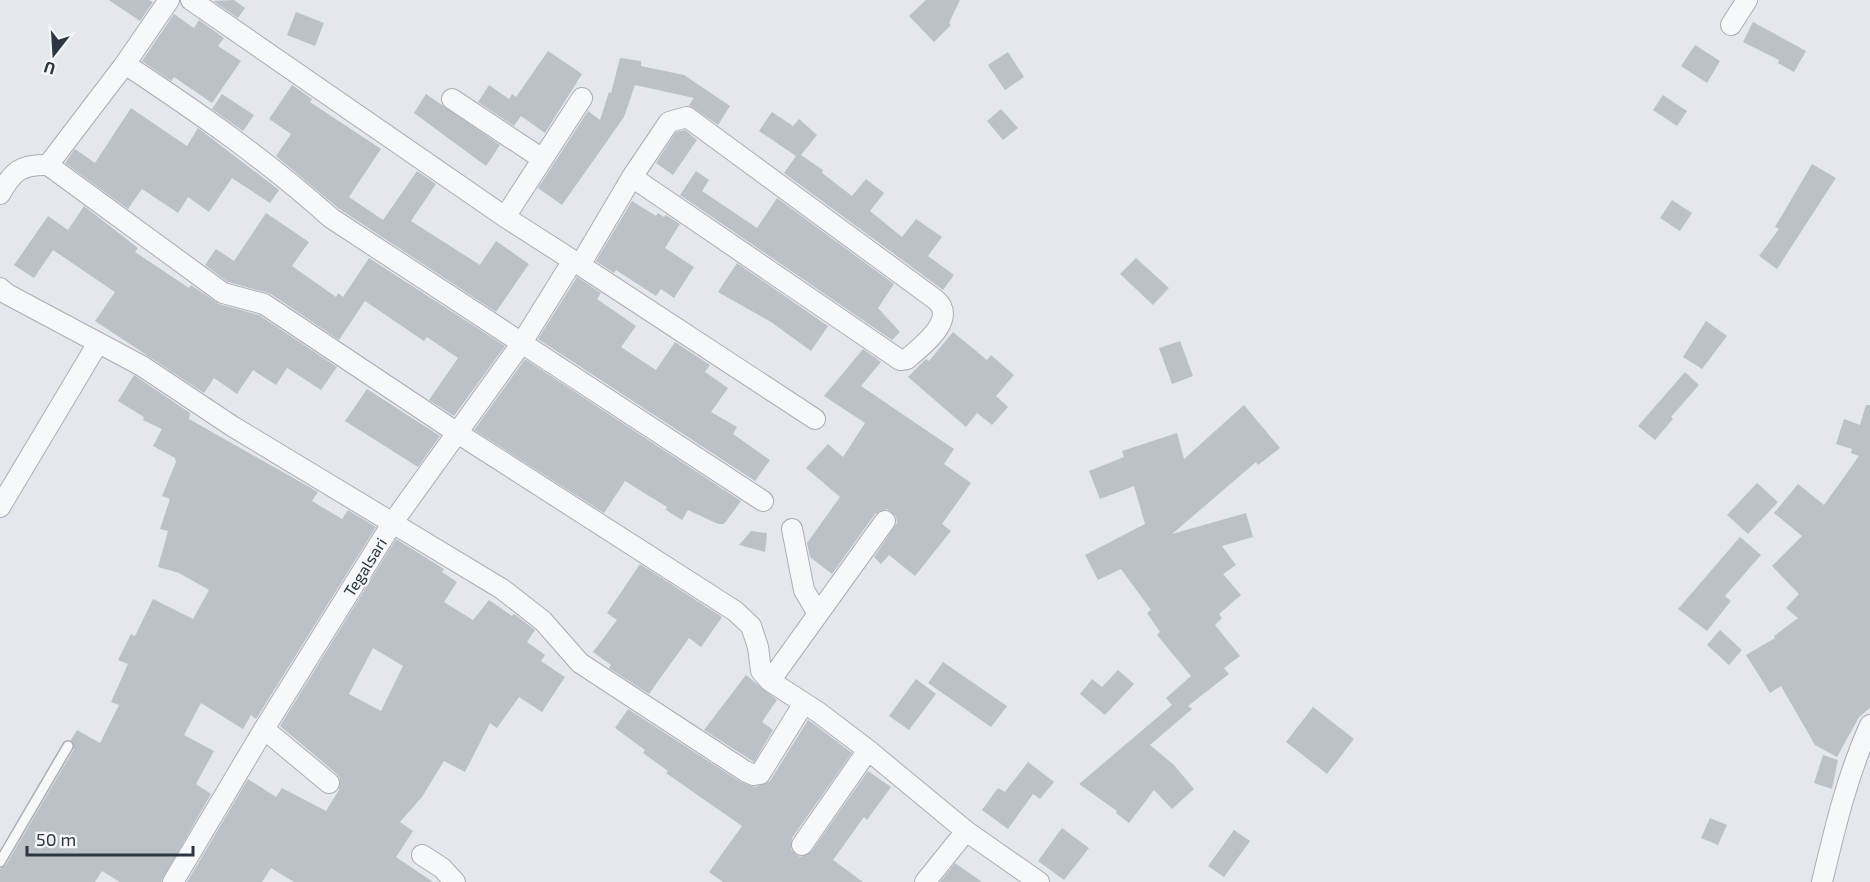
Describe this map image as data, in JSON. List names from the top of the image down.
{
  "streets": {
    "street": ["Tegalsari"]
  },
  "scale_bar": "50 m",
  "north": "bottom"
}
